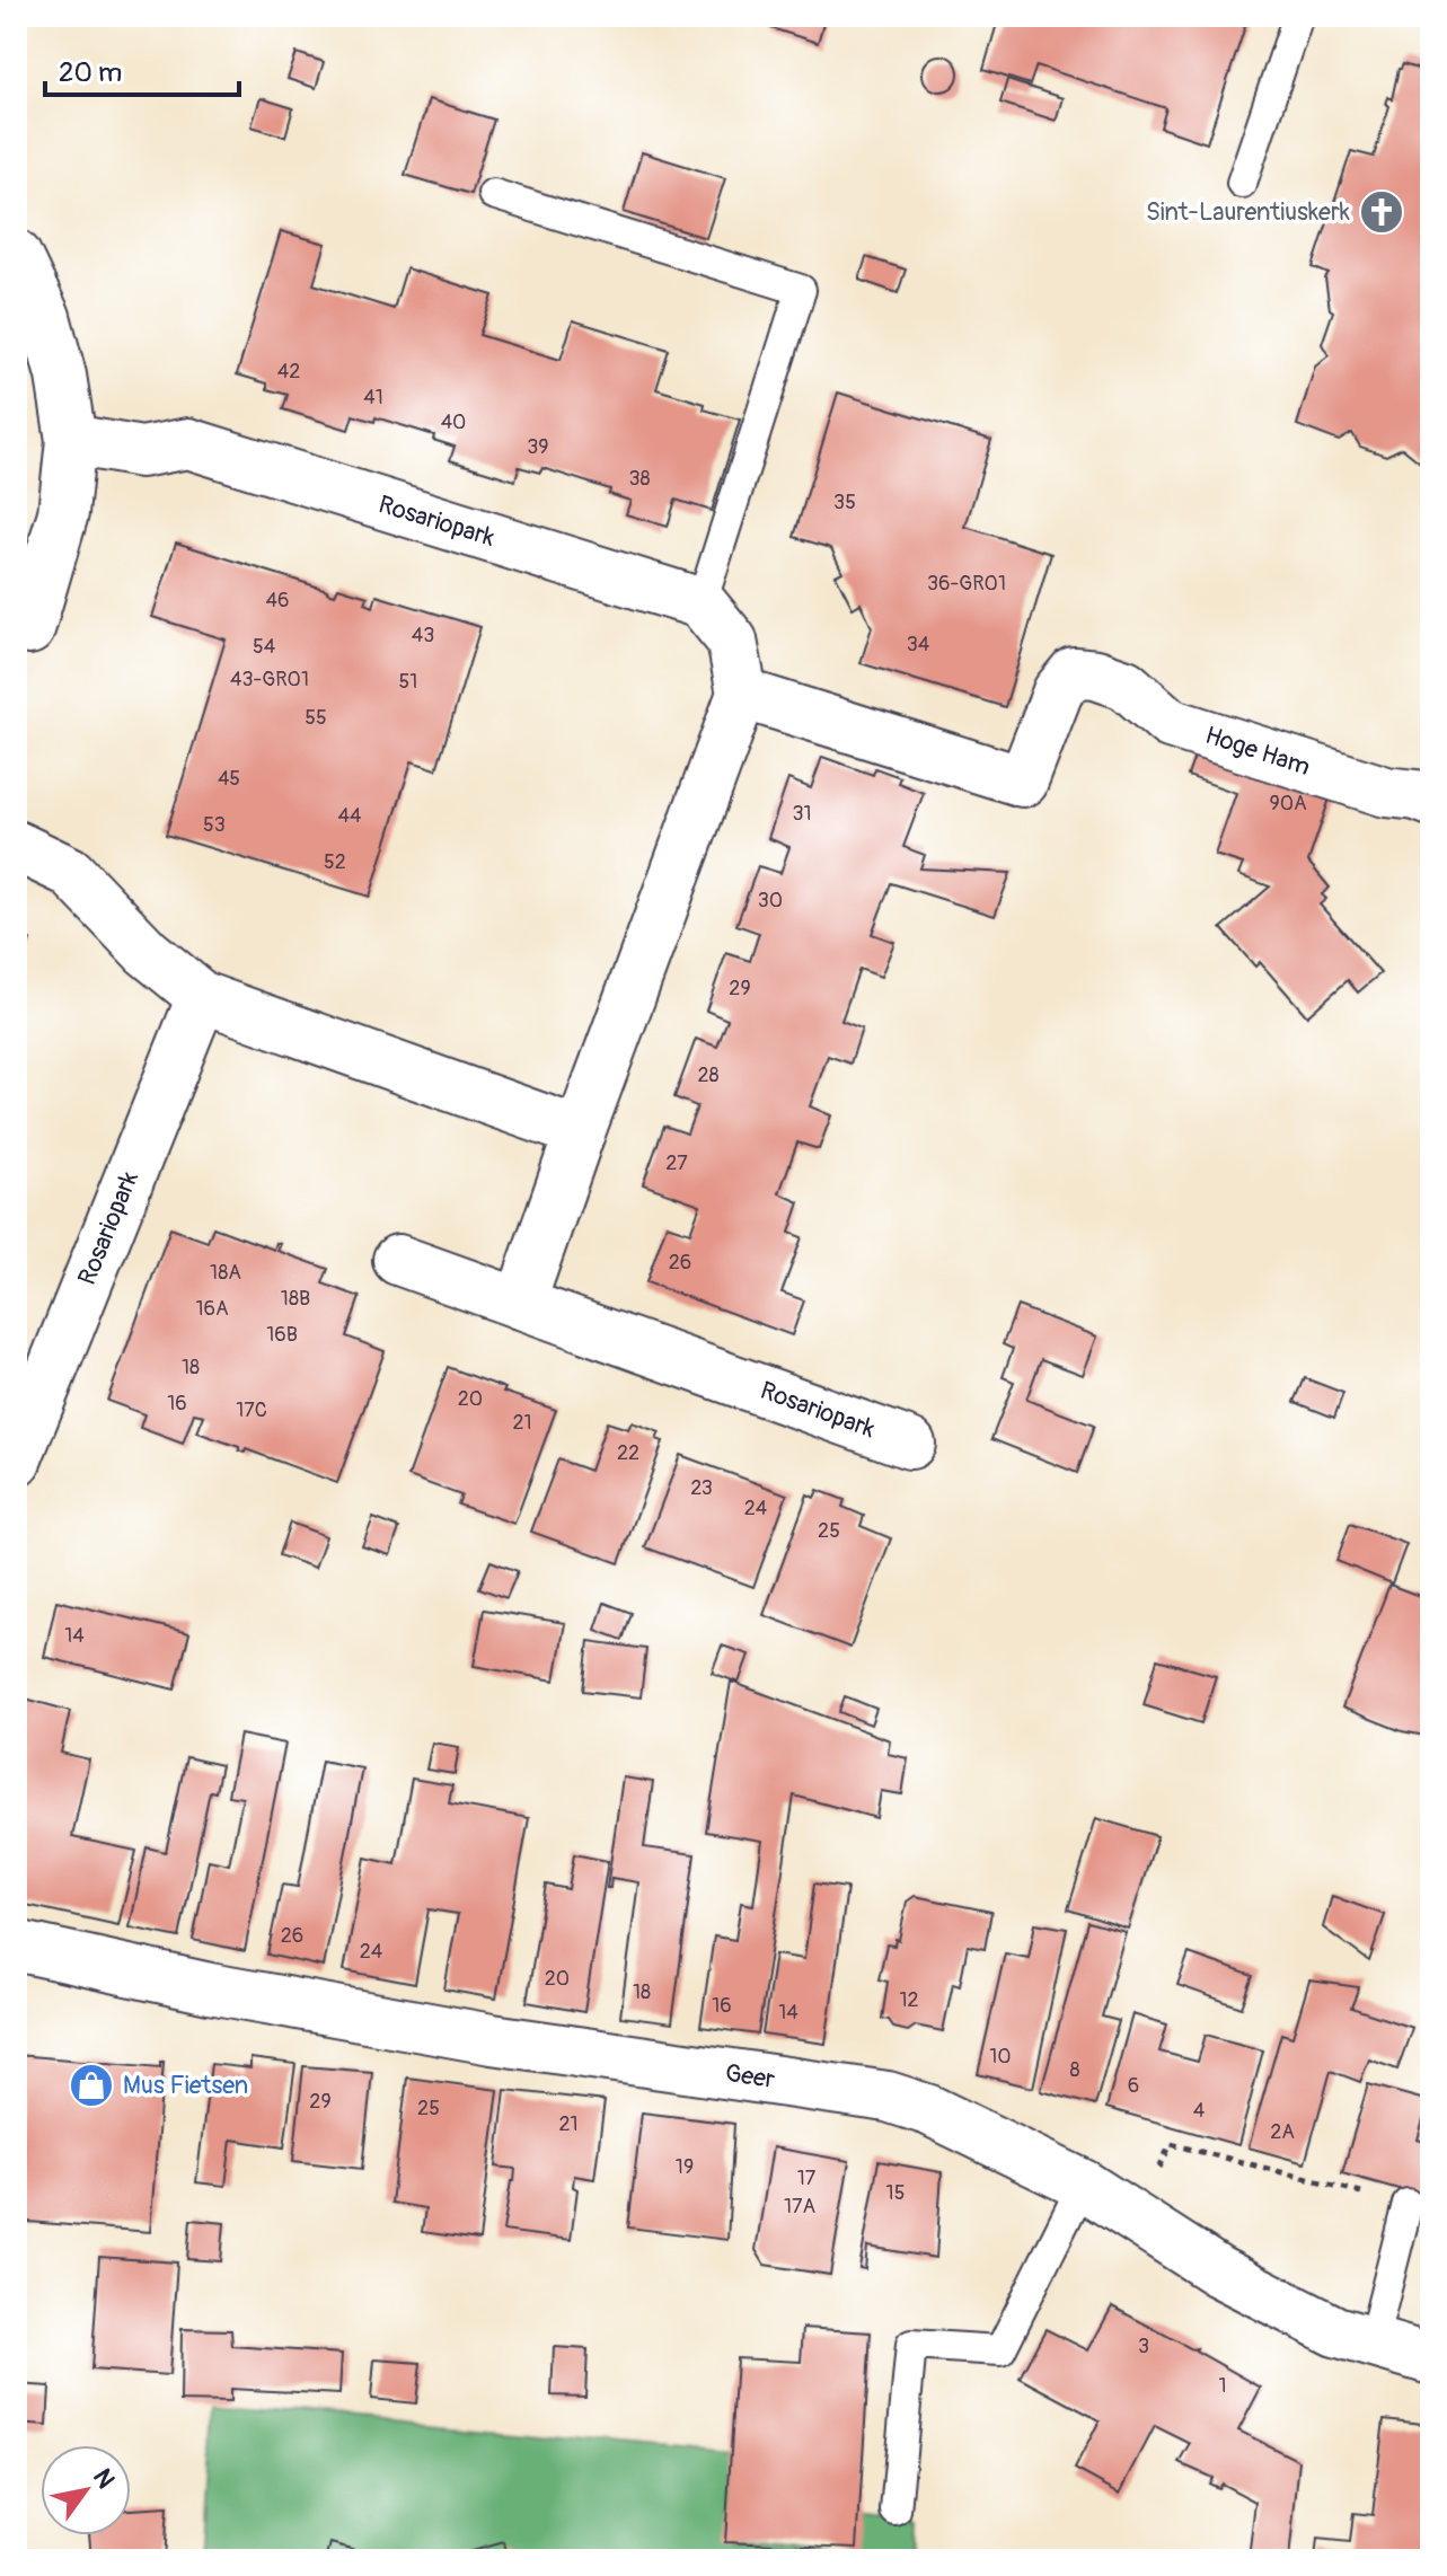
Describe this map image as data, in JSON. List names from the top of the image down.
{
  "streets": {
    "street": ["Rosariopark", "Hoge Ham", "Geer"]
  },
  "places": {
    "church": ["Sint-Laurentiuskerk"],
    "shop": ["Mus Fietsen"]
  },
  "house_numbers": [
    "42",
    "41",
    "40",
    "39",
    "38",
    "35",
    "36-GR01",
    "46",
    "43",
    "34",
    "54",
    "43-GR01",
    "51",
    "55",
    "45",
    "90A",
    "31",
    "44",
    "53",
    "52",
    "30",
    "29",
    "28",
    "27",
    "26",
    "18A",
    "18B",
    "16A",
    "16B",
    "18",
    "20",
    "16",
    "17C",
    "21",
    "22",
    "23",
    "24",
    "25",
    "14",
    "26",
    "24",
    "20",
    "18",
    "12",
    "16",
    "14",
    "10",
    "8",
    "6",
    "29",
    "25",
    "4",
    "21",
    "2A",
    "19",
    "17",
    "15",
    "17A",
    "3",
    "1"
  ],
  "scale_bar": "20 m",
  "north": "top right"
}
